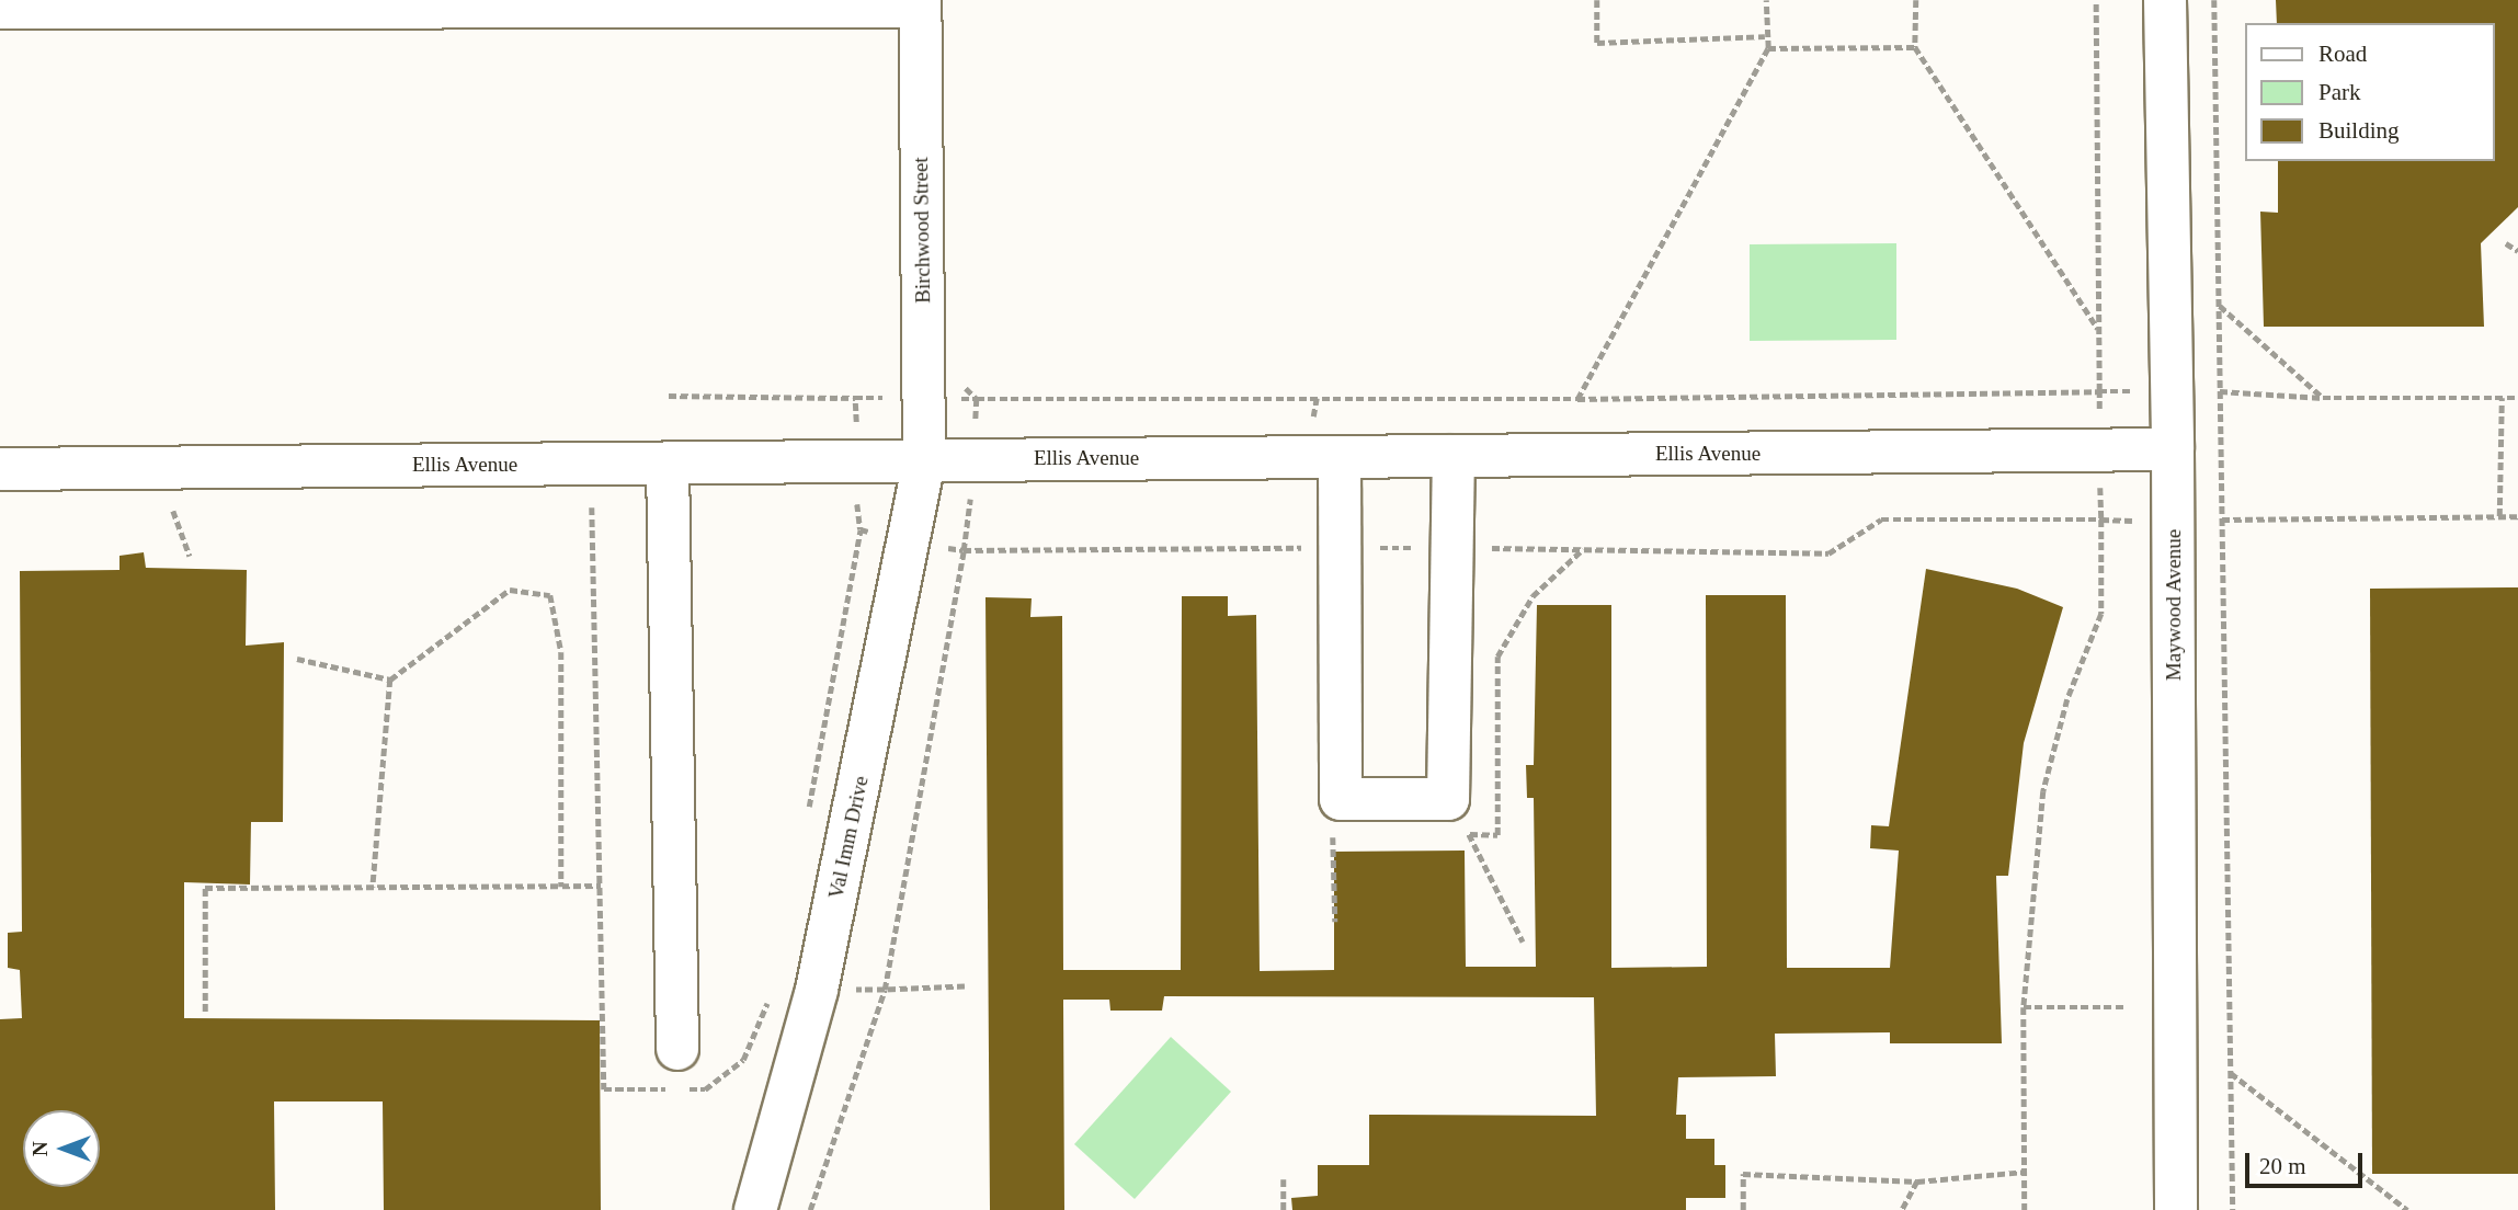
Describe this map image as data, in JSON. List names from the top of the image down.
{
  "streets": {
    "street": [
      "Birchwood Street",
      "Ellis Avenue",
      "Maywood Avenue",
      "Val Imm Drive"
    ]
  },
  "crossings": [
    ["Birchwood Street", "Ellis Avenue"],
    ["Birchwood Street", "Val Imm Drive"],
    ["Ellis Avenue", "Maywood Avenue"],
    ["Ellis Avenue", "Val Imm Drive"]
  ],
  "legend": ["Road", "Park", "Building"],
  "scale_bar": "20 m",
  "north": "left"
}
